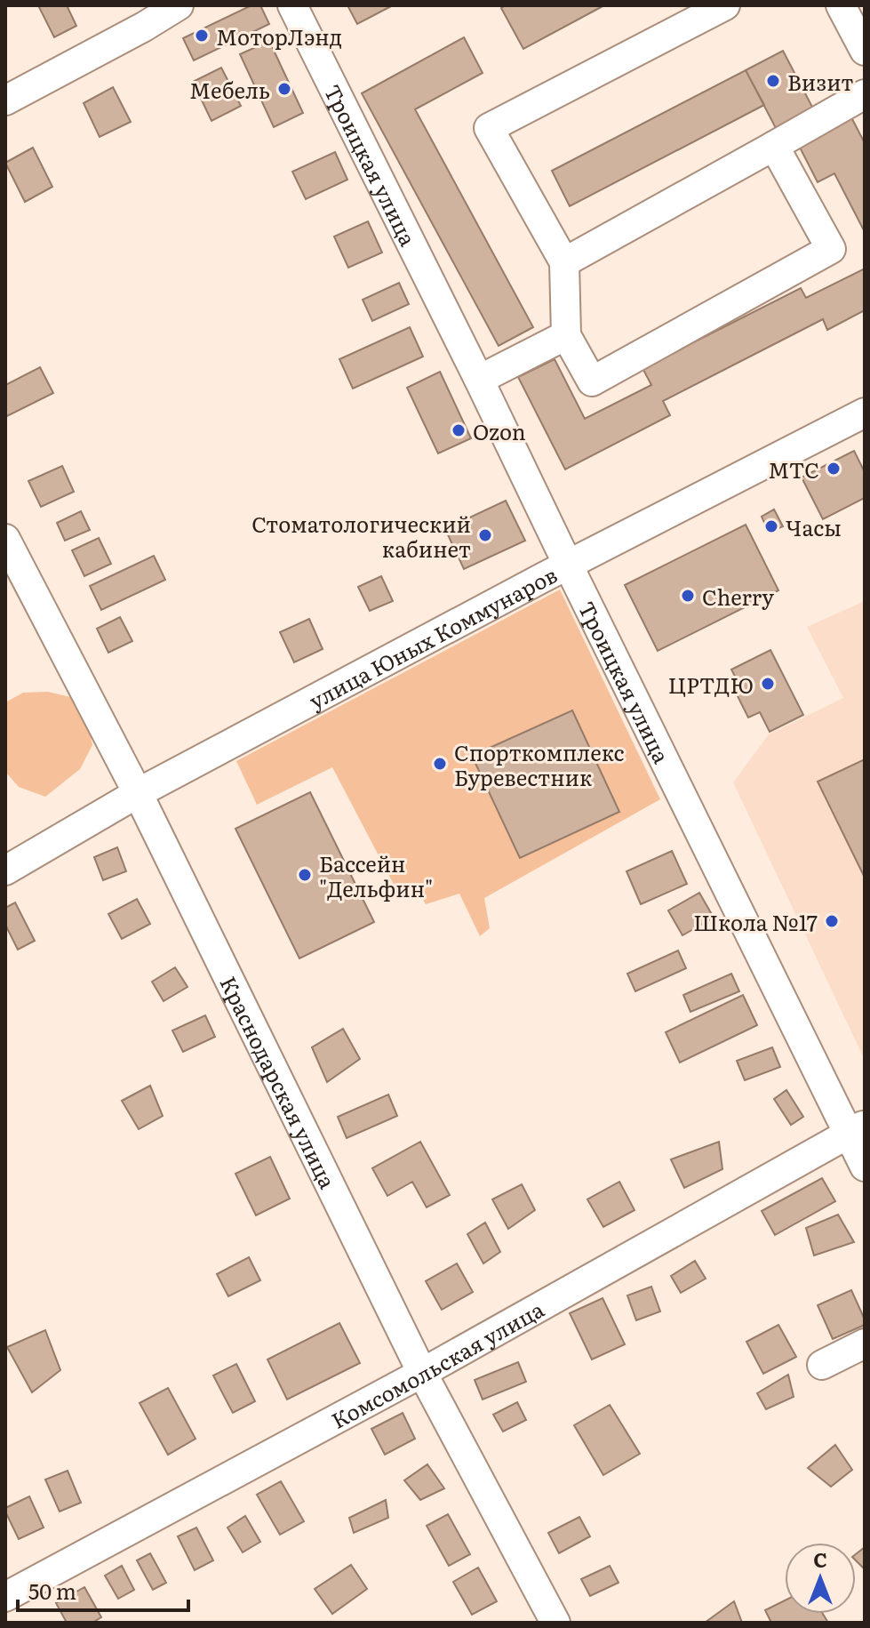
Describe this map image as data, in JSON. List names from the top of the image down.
{
  "streets": {
    "street": [
      "Троицкая улица",
      "улица Юных Коммунаров",
      "Краснодарская улица",
      "Комсомольская улица"
    ]
  },
  "crossings": [
    ["Троицкая улица", "улица Юных Коммунаров"],
    ["Троицкая улица", "Комсомольская улица"],
    ["улица Юных Коммунаров", "Краснодарская улица"],
    ["Краснодарская улица", "Комсомольская улица"]
  ],
  "places": [
    "МоторЛэнд",
    "Визит",
    "Мебель",
    "Ozon",
    "МТС",
    "Часы",
    "Стоматологический кабинет",
    "Cherry",
    "ЦРТДЮ",
    "Cпорткомплекс Буревестник",
    "Бассейн \"Дельфин\"",
    "Школа №17"
  ],
  "scale_bar": "50 m",
  "north": "top"
}
